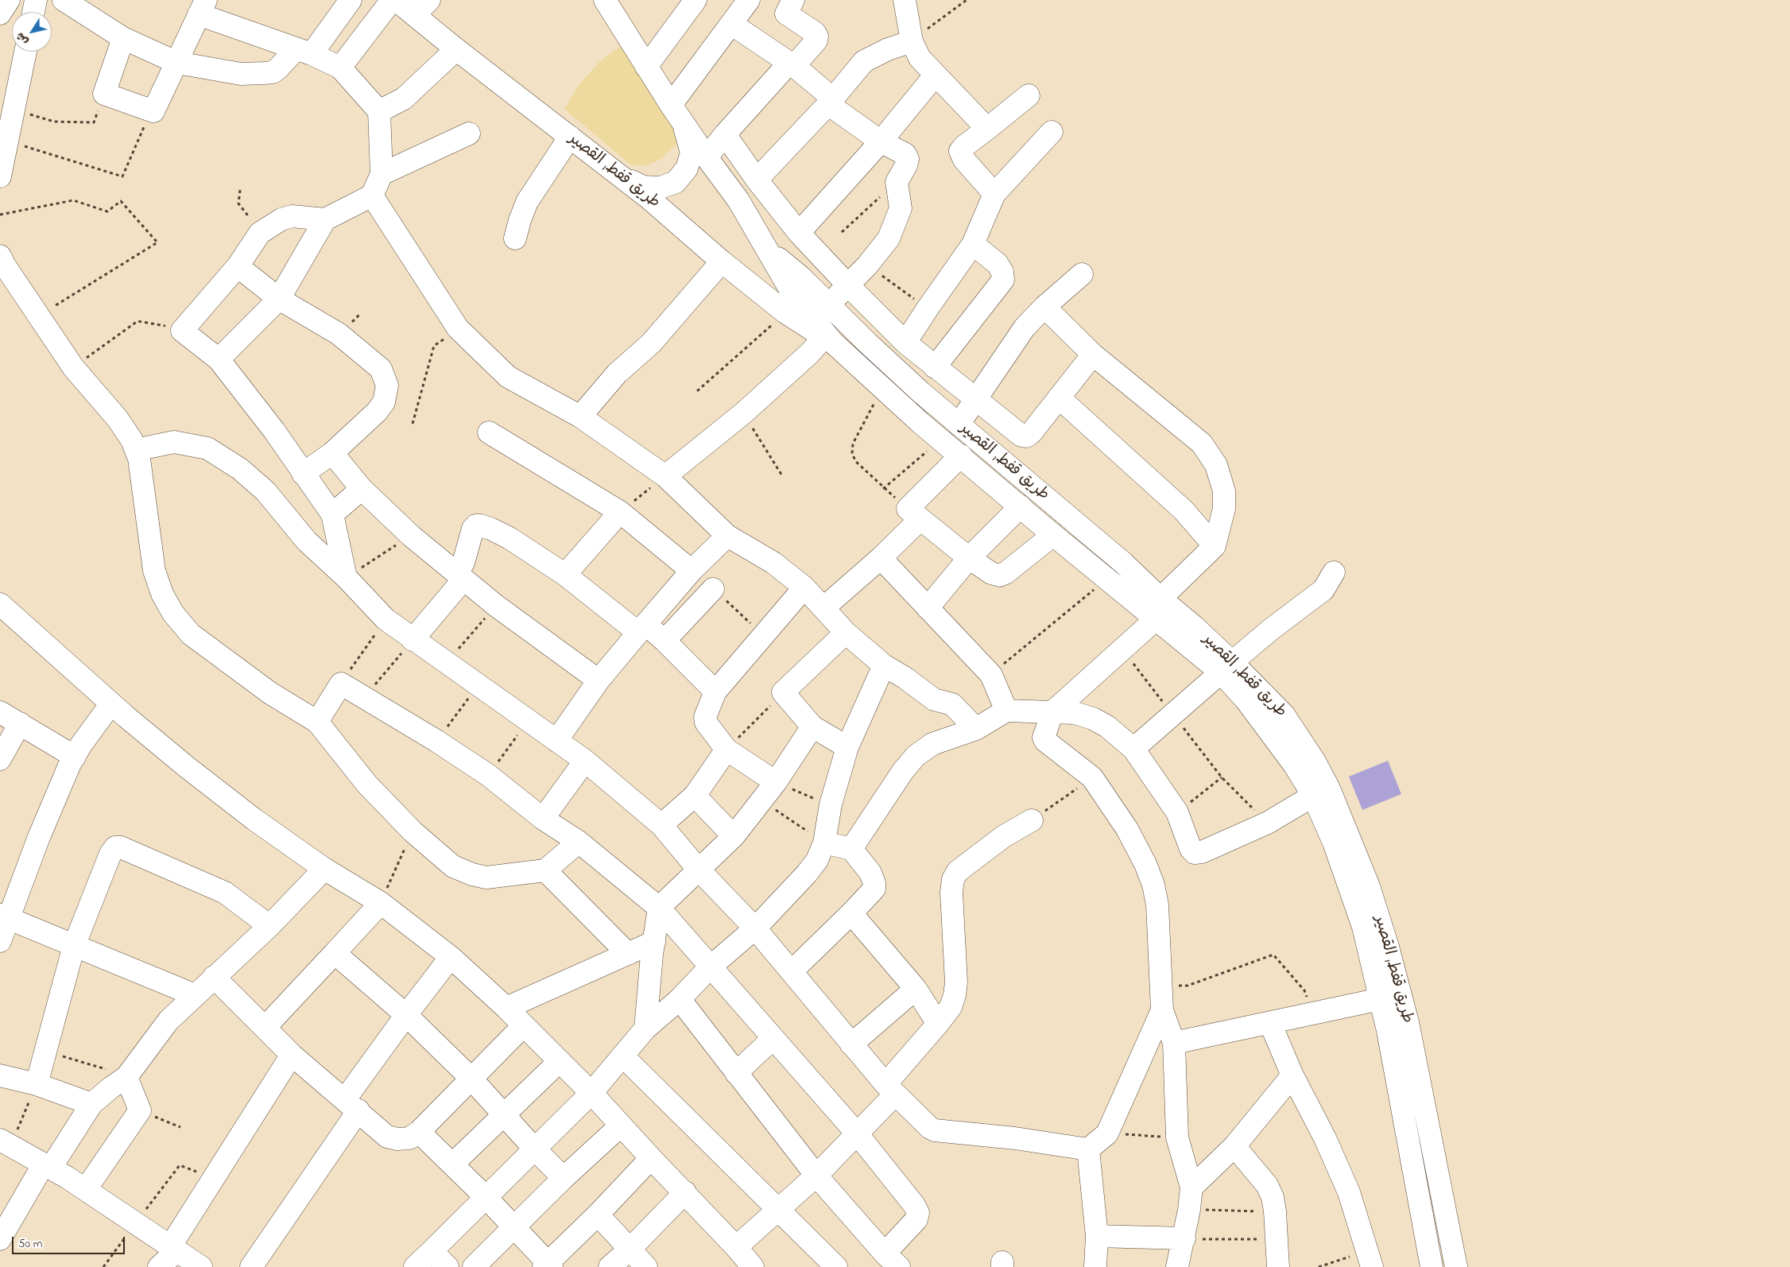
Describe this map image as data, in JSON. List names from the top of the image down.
{
  "streets": {
    "street": ["طريق قفط, القصير"]
  },
  "scale_bar": "50 m",
  "north": "bottom left"
}
